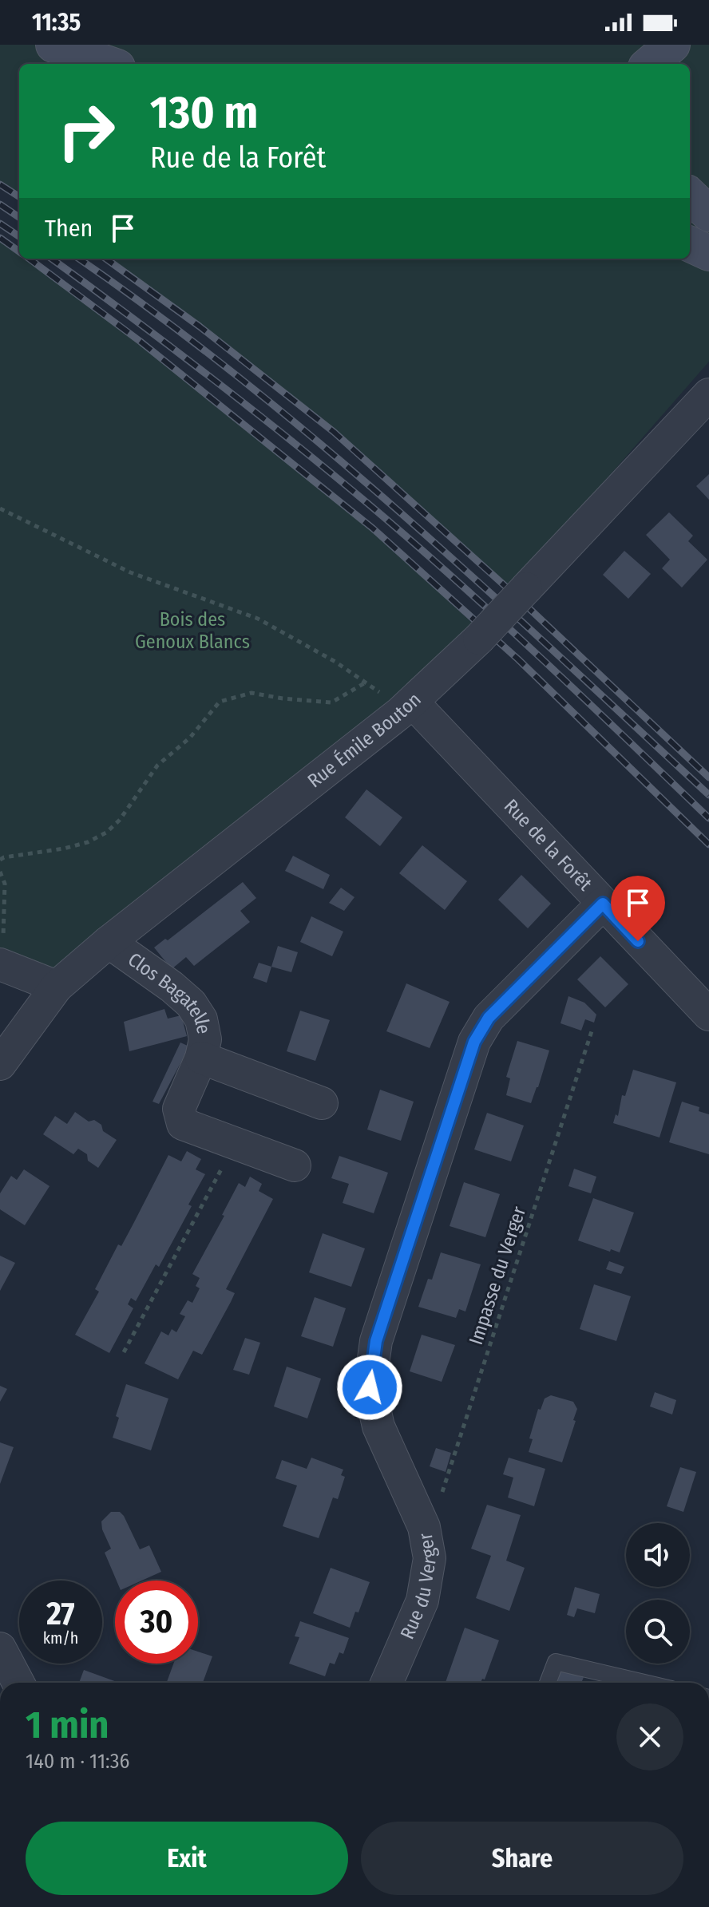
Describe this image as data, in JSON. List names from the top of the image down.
{
  "streets": {
    "street": [
      "Rue Émile Bouton",
      "Rue de la Forêt",
      "Clos Bagatelle",
      "Rue du Verger"
    ],
    "path": ["Impasse du Verger"]
  },
  "crossings": [
    ["Rue Émile Bouton", "Rue de la Forêt"],
    ["Rue Émile Bouton", "Clos Bagatelle"],
    ["Rue de la Forêt", "Rue du Verger"],
    ["Impasse du Verger", "Rue du Verger"]
  ],
  "parks": ["Bois des Genoux Blancs"],
  "page": {
    "status": "11:35",
    "turn": ["130 m", "Rue de la Forêt"],
    "then": "Then",
    "speed": "27 km/h",
    "limit": "30",
    "heading": ["1 min", "140 m · 11:36"],
    "buttons": ["Exit", "Share"]
  }
}
